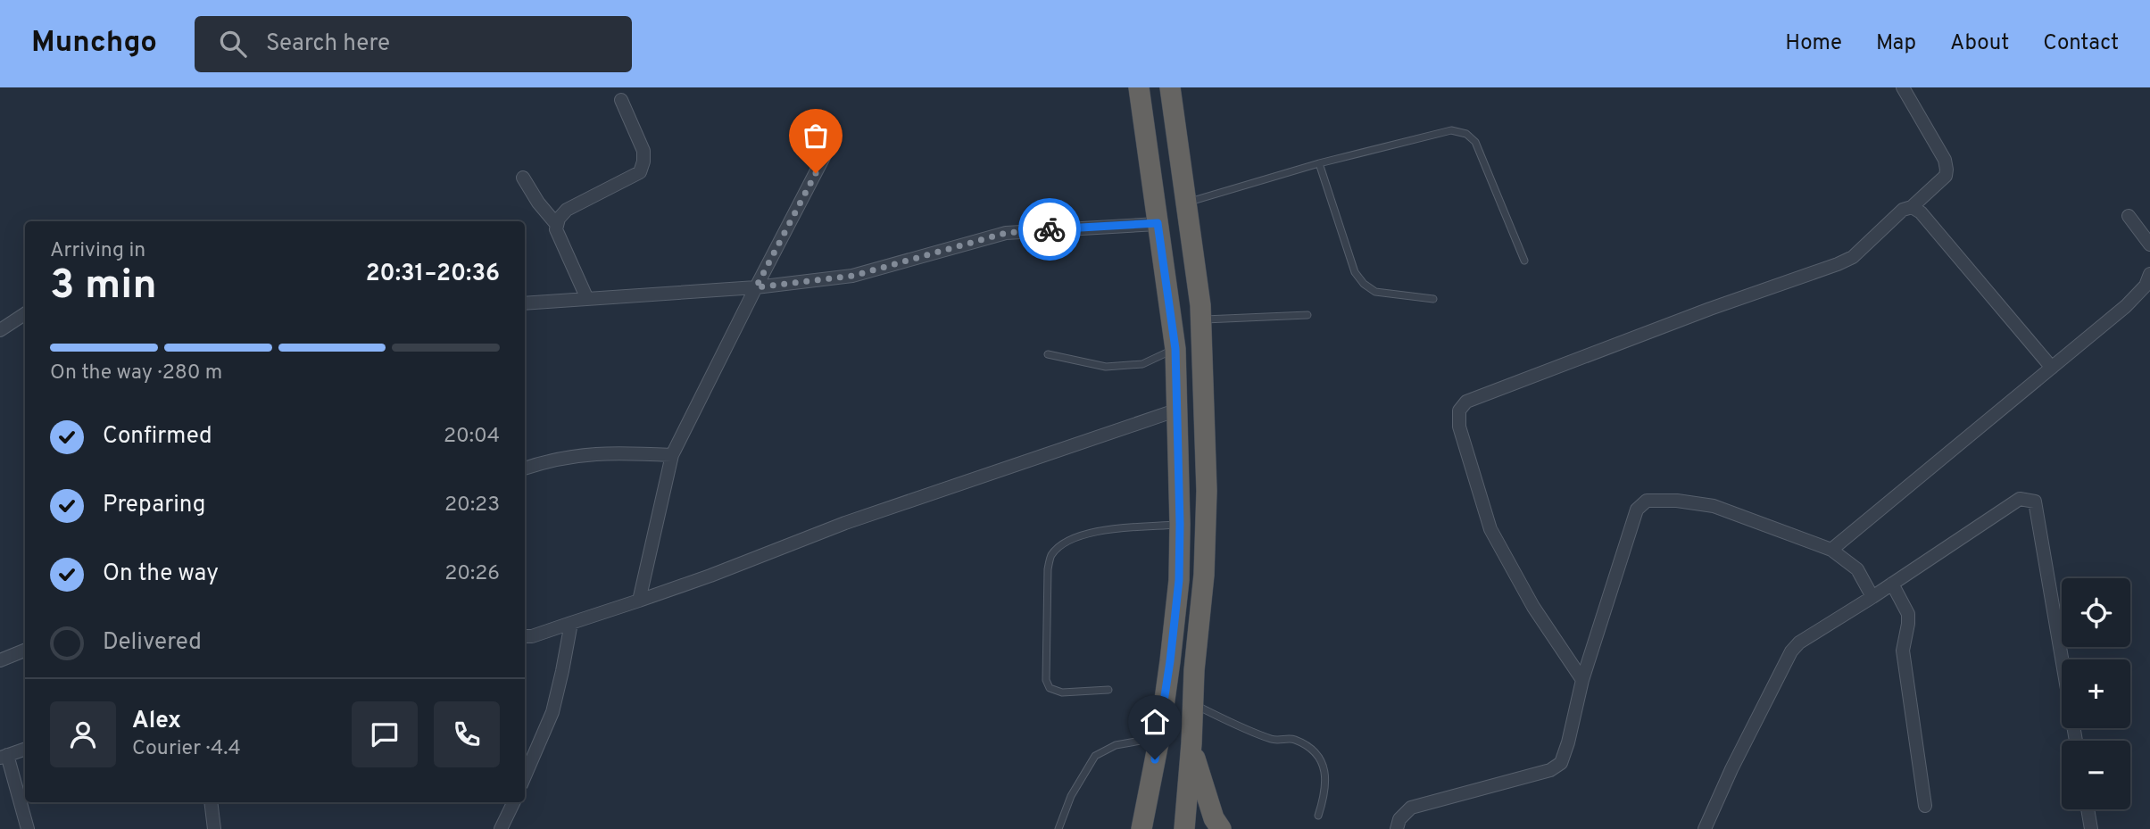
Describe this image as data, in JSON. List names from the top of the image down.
{
  "page": {
    "header": "Munchgo",
    "search": "Search here",
    "nav": [
      "Home",
      "Map",
      "About",
      "Contact"
    ],
    "heading": ["3 min", "Arriving in", "20:31–20:36"],
    "panel": ["Alex", "Courier · 4.4"],
    "bar": "On the way · 280 m",
    "list": [
      ["Confirmed", "20:04"],
      ["Preparing", "20:23"],
      ["On the way", "20:26"],
      "Delivered"
    ],
    "map_buttons": ["+", "−"]
  }
}
